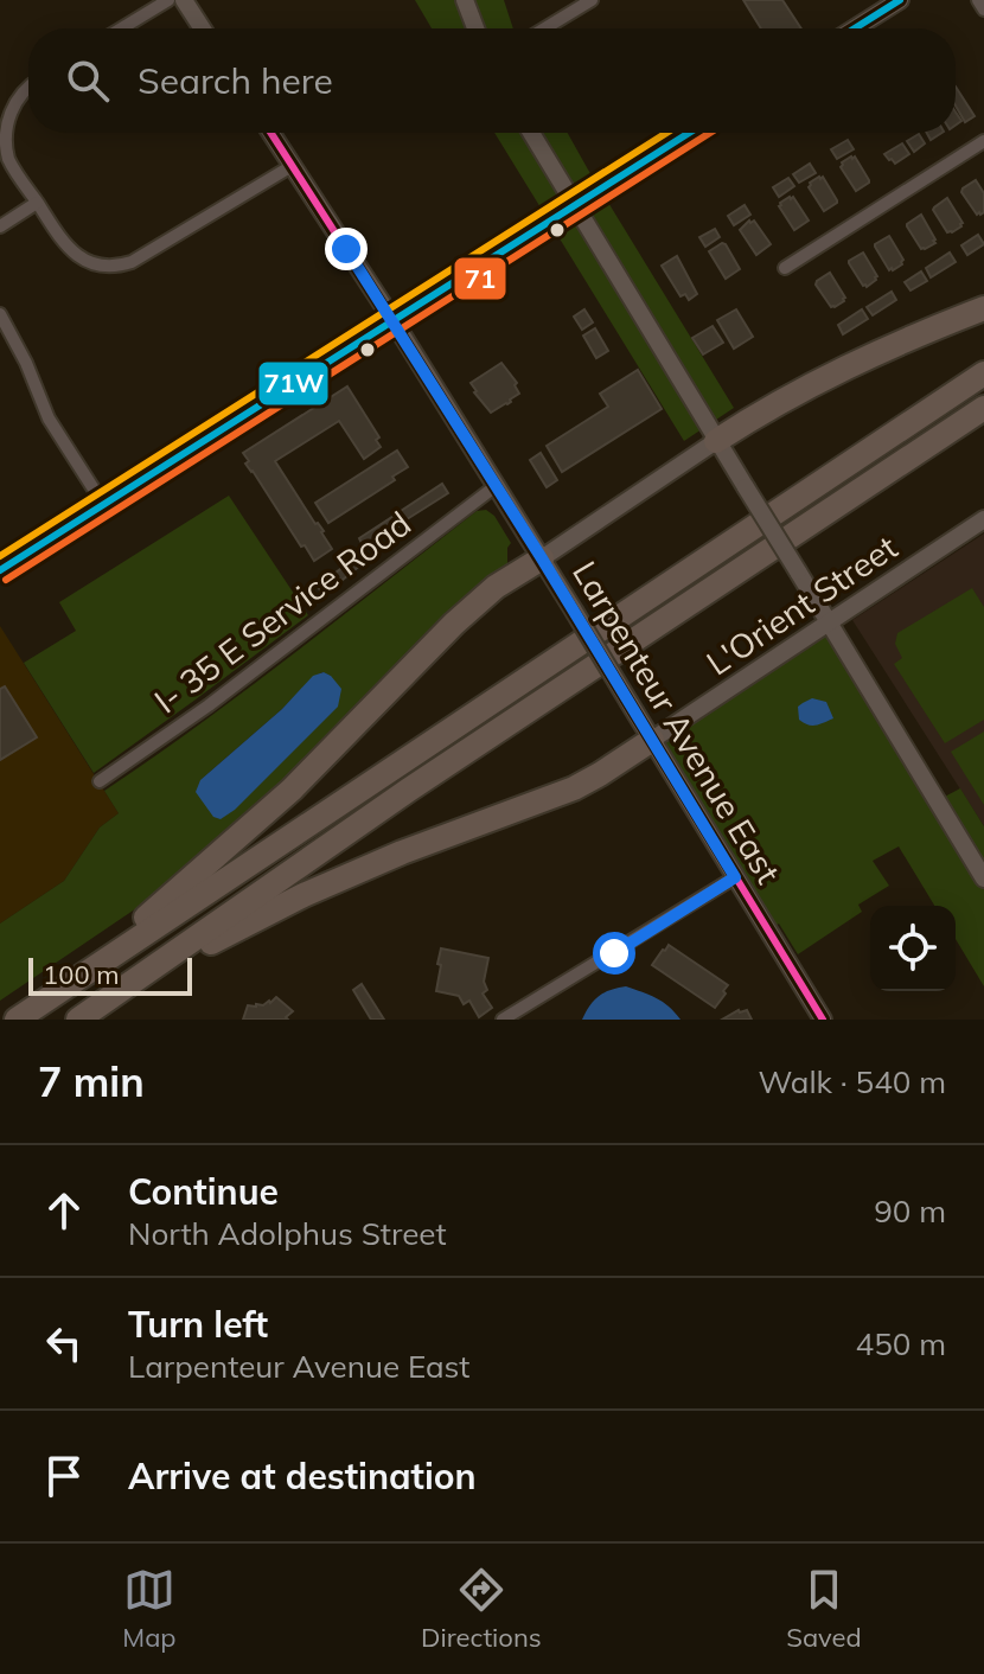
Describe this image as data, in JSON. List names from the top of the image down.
{
  "streets": {
    "street": ["L'Orient Street", "I- 35 E Service Road", "Larpenteur Avenue East"]
  },
  "crossings": [
    ["L'Orient Street", "Larpenteur Avenue East"],
    ["I- 35 E Service Road", "Larpenteur Avenue East"]
  ],
  "lines": ["transit line 71W", "transit line 71"],
  "scale_bar": "100 m",
  "page": {
    "search": "Search here",
    "scale": "100 m",
    "heading": ["7 min", "Walk · 540 m"],
    "list": [
      ["Continue", "North Adolphus Street", "90 m"],
      ["Turn left", "Larpenteur Avenue East", "450 m"],
      "Arrive at destination"
    ],
    "nav": ["Map", "Directions", "Saved"]
  }
}
